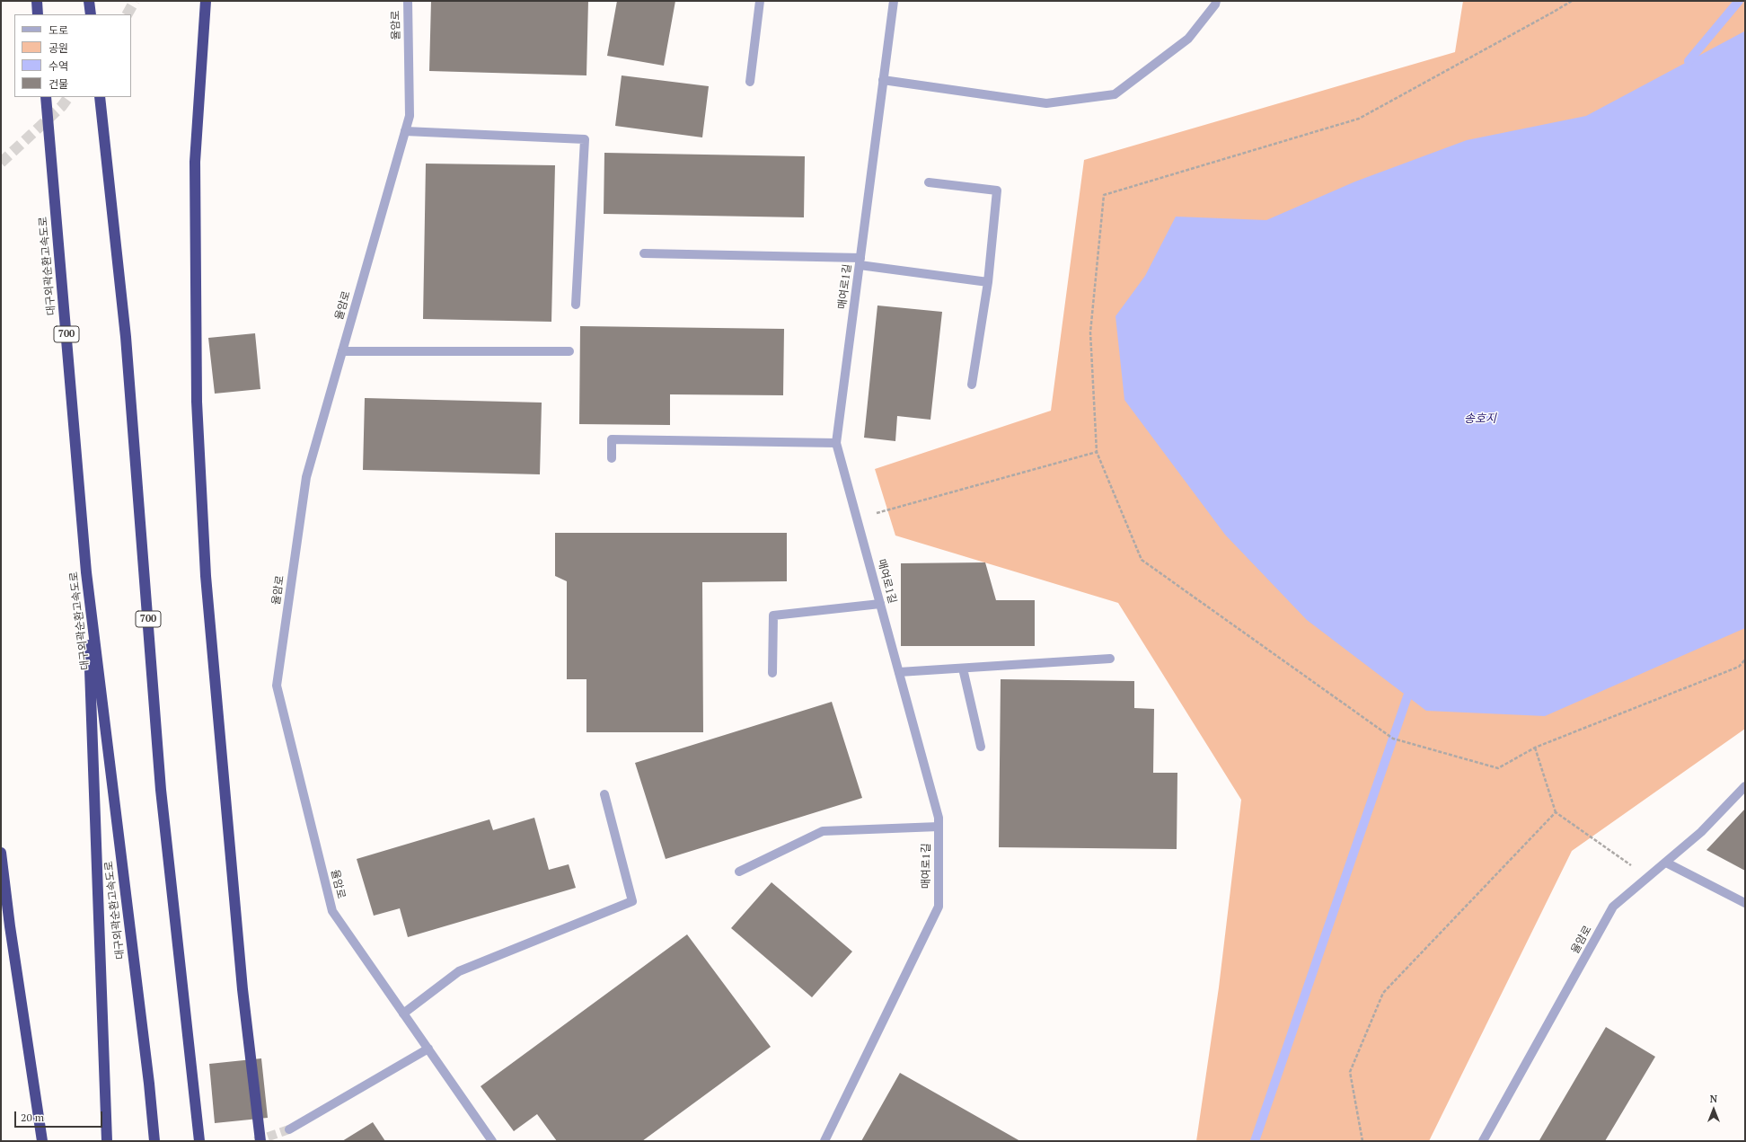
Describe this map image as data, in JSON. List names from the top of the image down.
{
  "streets": {
    "highway": ["대구외곽순환고속도로", "700"],
    "street": ["율암로", "매여로1길"]
  },
  "water": ["송호지"],
  "legend": [
    "도로",
    "공원",
    "수역",
    "건물"
  ],
  "scale_bar": "20 m",
  "north": "top"
}
